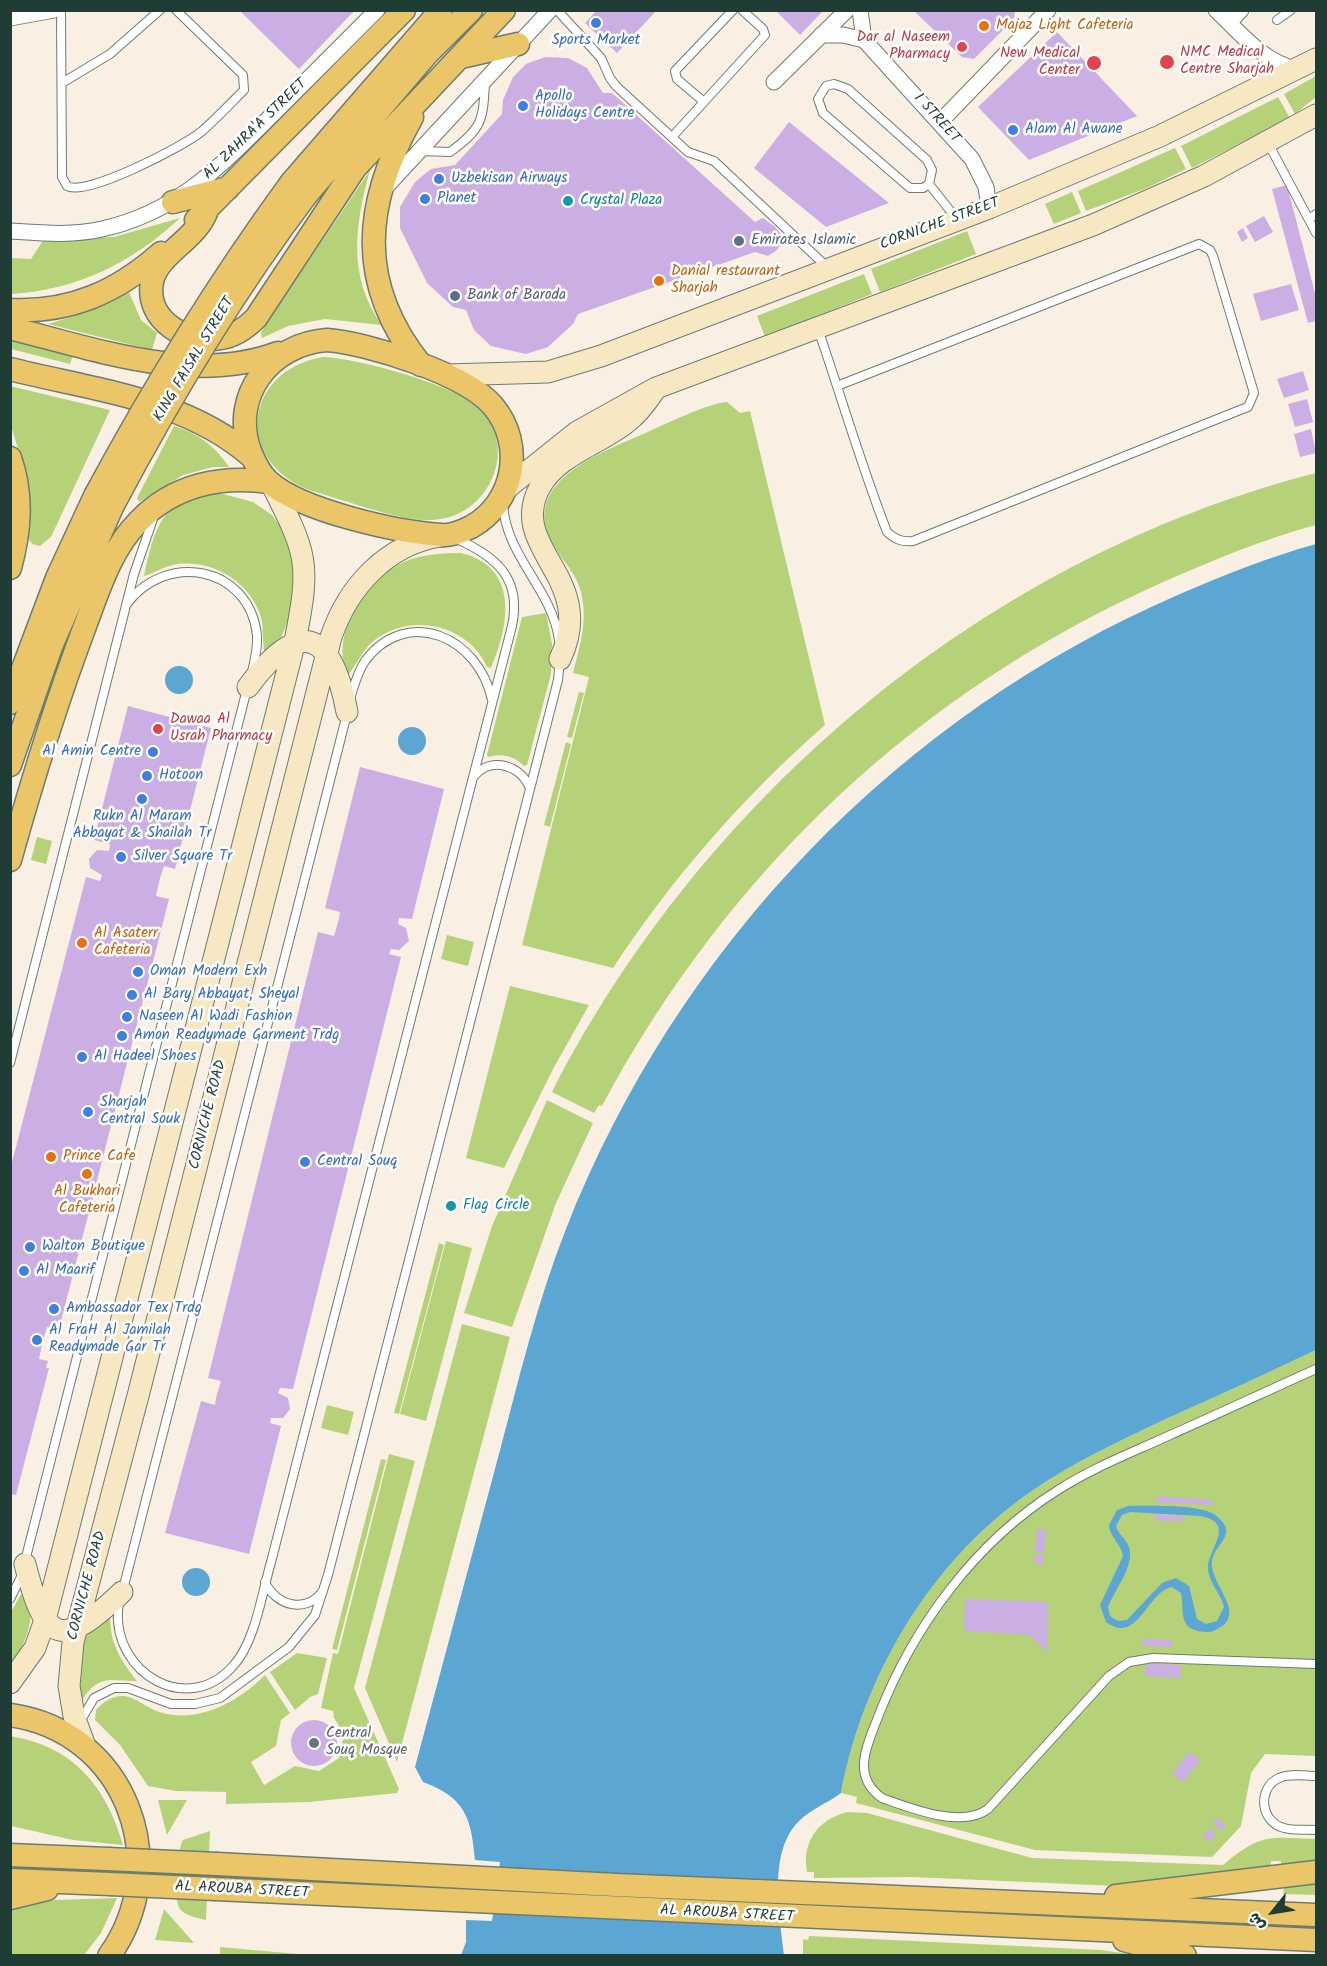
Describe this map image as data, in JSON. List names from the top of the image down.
{
  "streets": {
    "main road": [
      "CORNICHE STREET",
      "KING FAISAL STREET",
      "CORNICHE ROAD",
      "AL AROUBA STREET"
    ],
    "street": ["1 STREET", "AL ZAHRA'A STREET"]
  },
  "crossings": [
    ["1 STREET", "CORNICHE STREET"]
  ],
  "places": [
    "Sports Market",
    "Majaz Light Cafeteria",
    "Dar al Naseem Pharmacy",
    "NMC Medical Centre Sharjah",
    "New Medical Center",
    "Apollo Holidays Centre",
    "Alam Al Awane",
    "Uzbekisan Airways",
    "Planet",
    "Crystal Plaza",
    "Emirates Islamic",
    "Danial restaurant Sharjah",
    "Bank of Baroda",
    "Dawaa Al Usrah Pharmacy",
    "Al Amin Centre",
    "Hotoon",
    "Rukn Al Maram Abbayat & Shailah Tr",
    "Silver Square Tr",
    "Al Asaterr Cafeteria",
    "Oman Modern Exh",
    "Al Bary Abbayat, Sheyal",
    "Naseen Al Wadi Fashion",
    "Amon Readymade Garment Trdg",
    "Al Hadeel Shoes",
    "Sharjah Central Souk",
    "Prince Cafe",
    "Central Souq",
    "Al Bukhari Cafeteria",
    "Flag Circle",
    "Walton Boutique",
    "Al Maarif",
    "Ambassador Tex Trdg",
    "Al FraH Al Jamilah Readymade Gar Tr",
    "Central Souq Mosque"
  ],
  "north": "bottom left"
}
